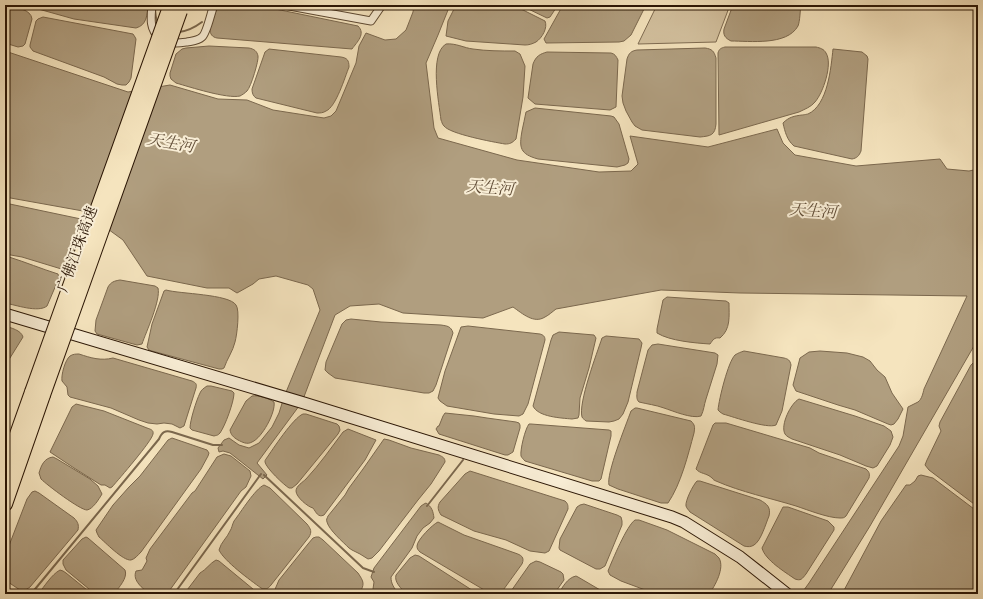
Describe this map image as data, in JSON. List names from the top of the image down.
{
  "streets": {
    "highway": ["广佛江珠高速"]
  },
  "water": ["天生河"]
}
